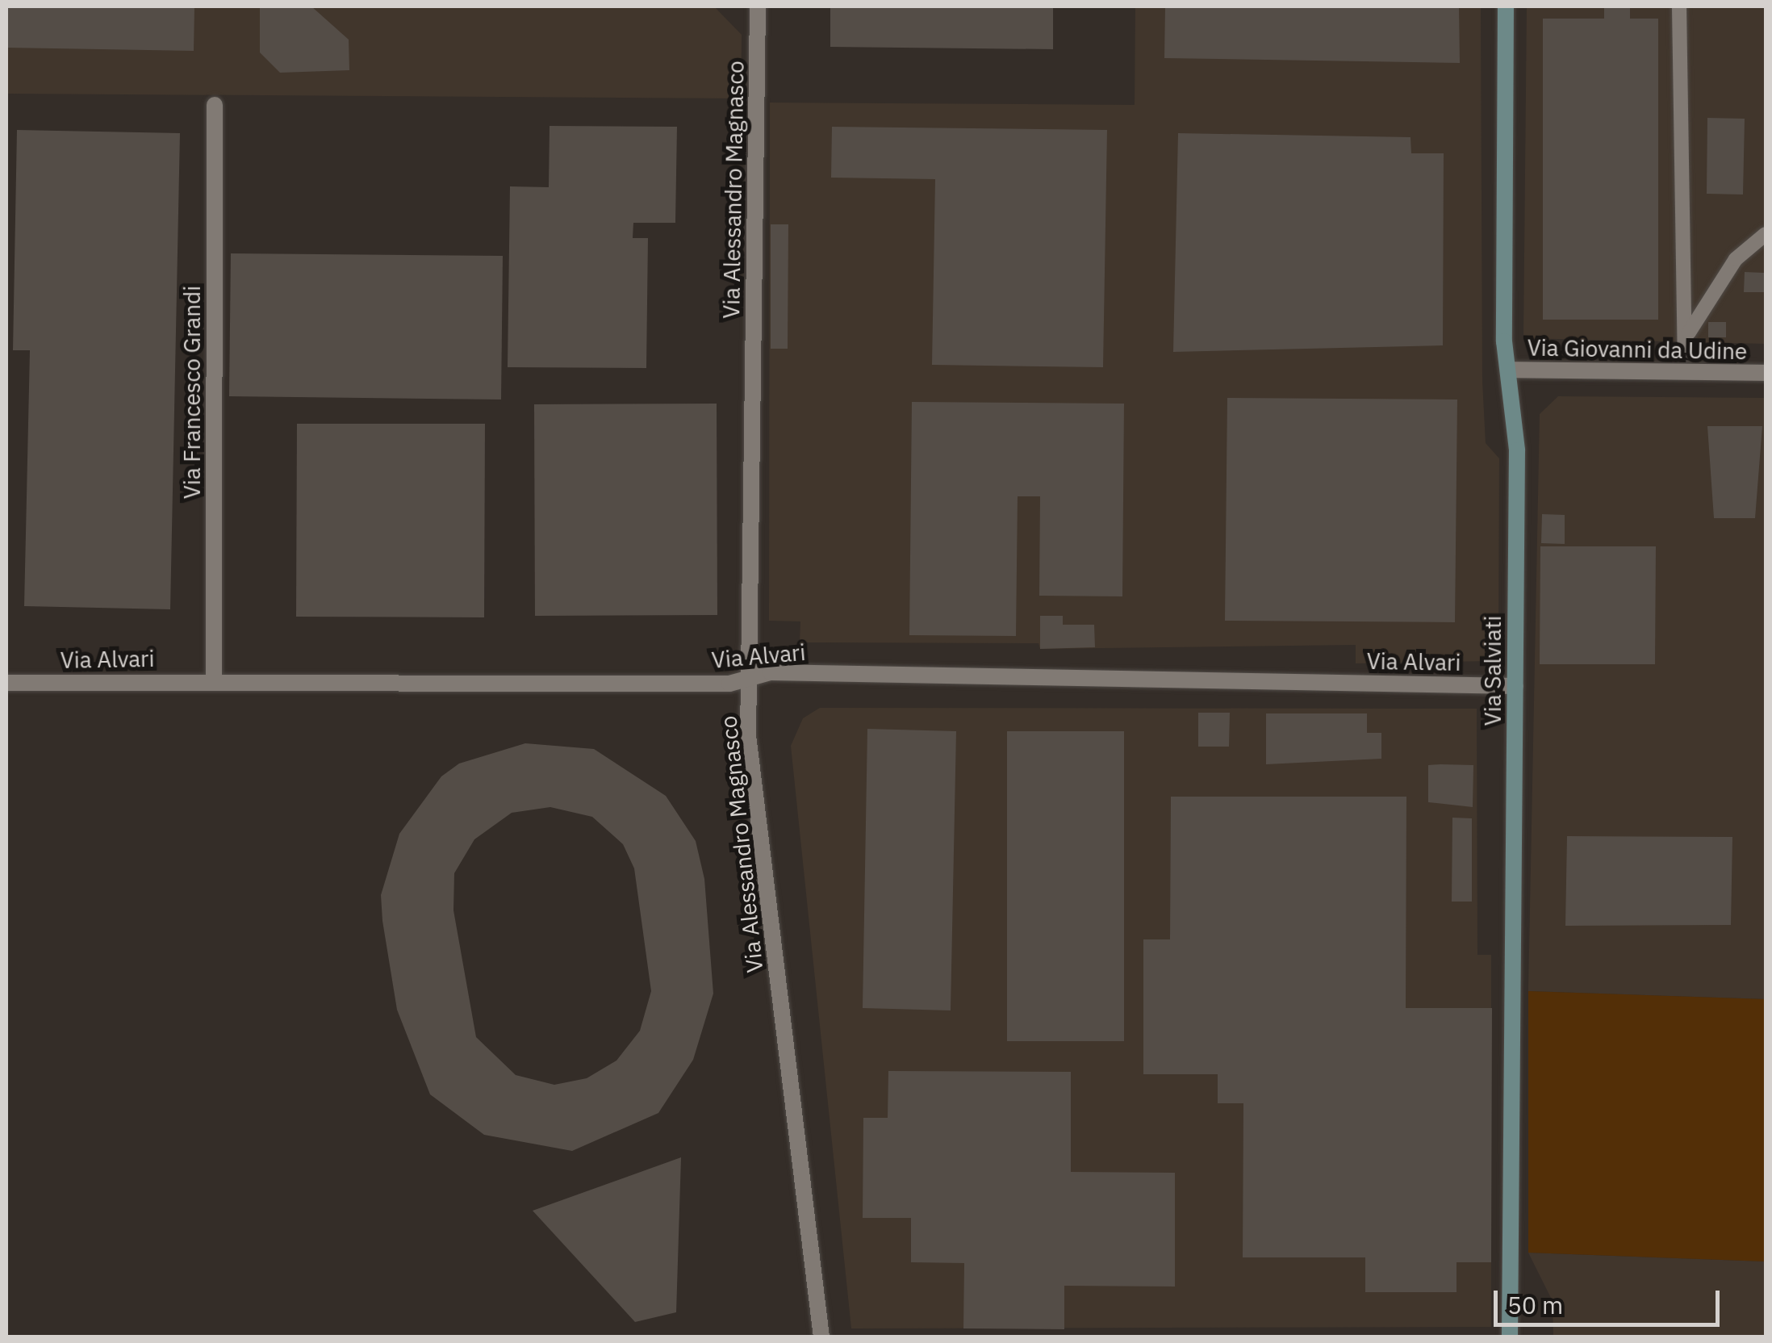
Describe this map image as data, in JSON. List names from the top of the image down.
{
  "streets": {
    "street": [
      "Via Alessandro Magnasco",
      "Via Giovanni da Udine",
      "Via Francesco Grandi",
      "Via Alvari",
      "Via Salviati"
    ]
  },
  "crossings": [
    ["Via Alessandro Magnasco", "Via Alvari"],
    ["Via Giovanni da Udine", "Via Salviati"],
    ["Via Francesco Grandi", "Via Alvari"],
    ["Via Alvari", "Via Salviati"]
  ],
  "scale_bar": "50 m"
}
